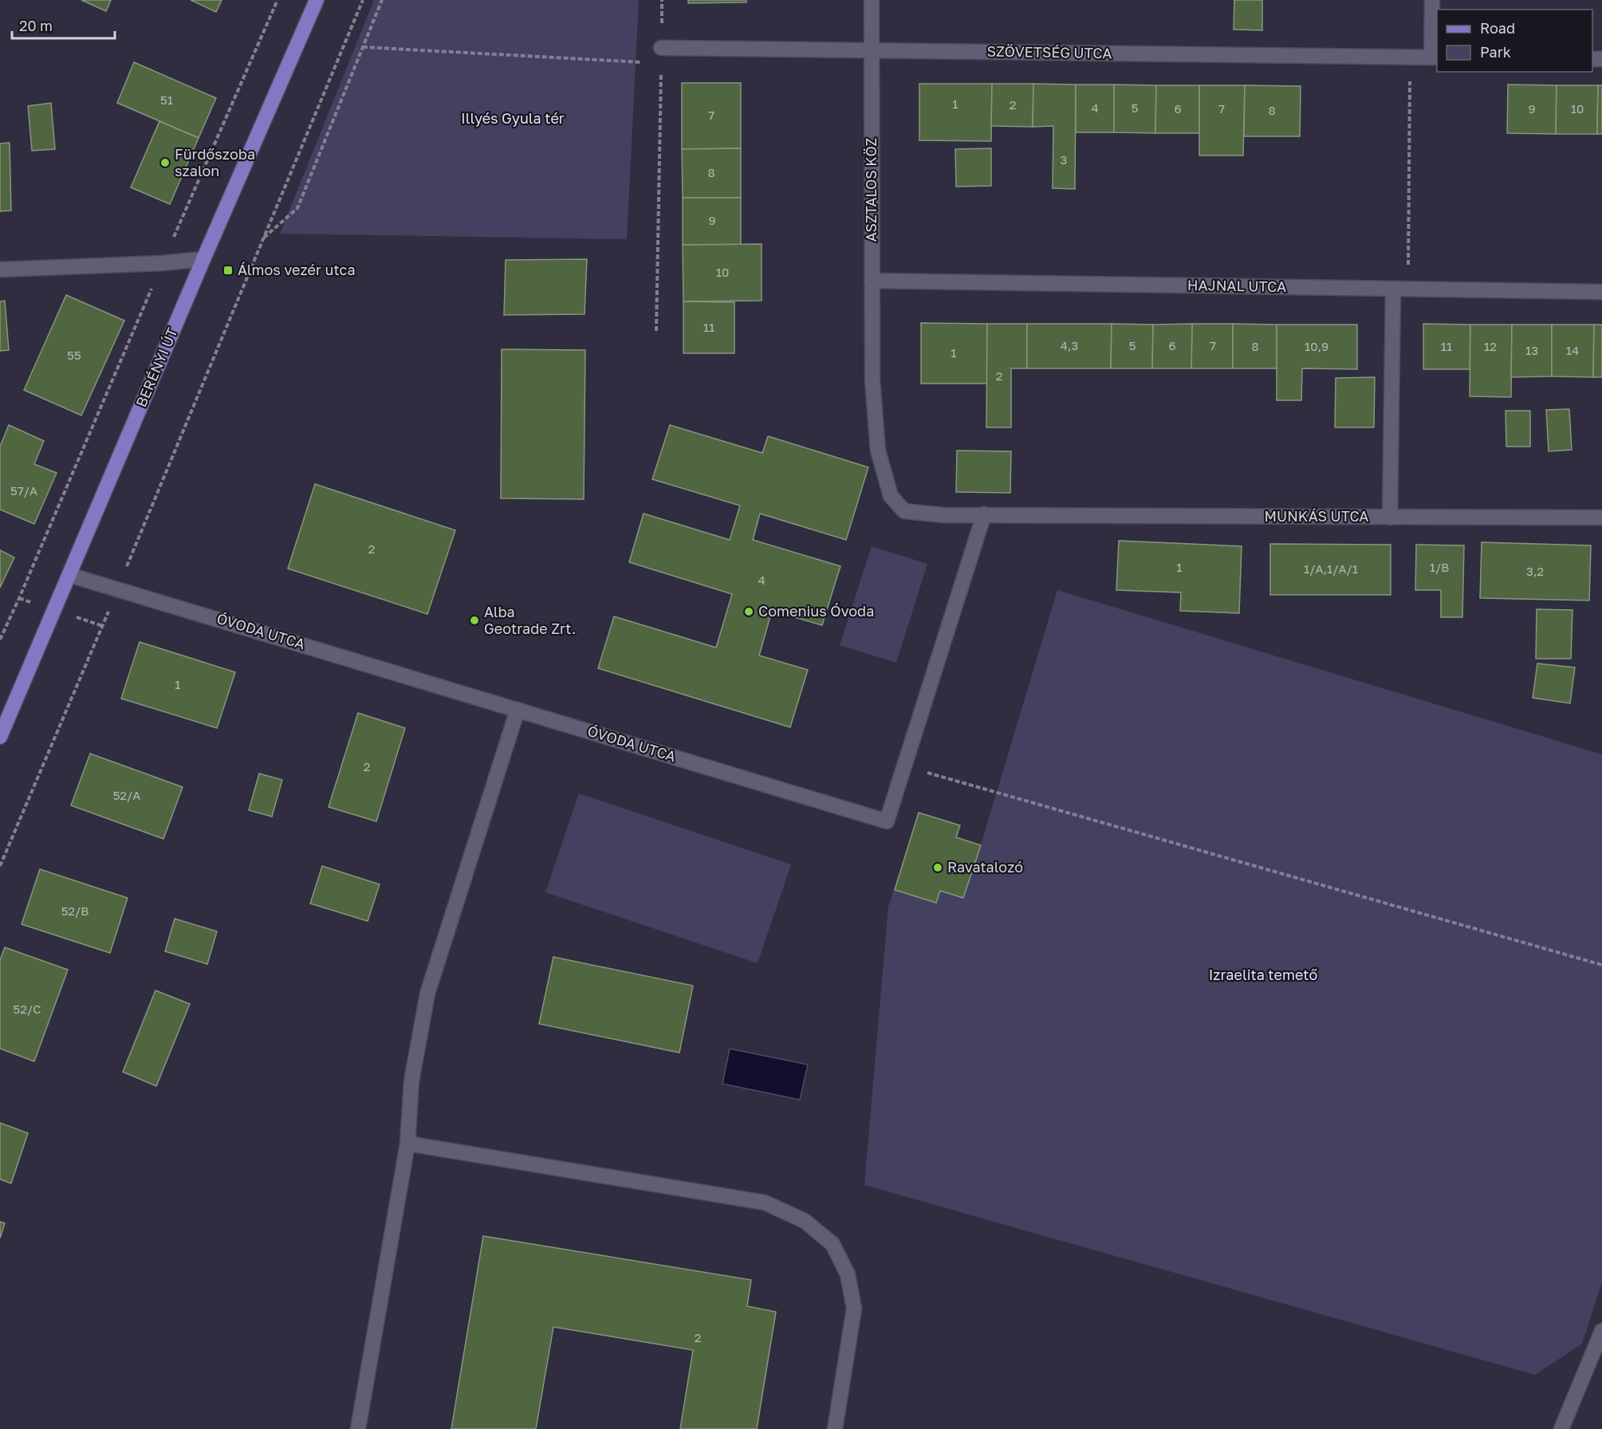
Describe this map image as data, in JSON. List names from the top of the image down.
{
  "streets": {
    "main road": ["BERÉNYI ÚT"],
    "street": [
      "SZÖVETSÉG UTCA",
      "ASZTALOS KÖZ",
      "HAJNAL UTCA",
      "MUNKÁS UTCA",
      "ÓVODA UTCA"
    ]
  },
  "crossings": [
    ["SZÖVETSÉG UTCA", "ASZTALOS KÖZ"],
    ["ASZTALOS KÖZ", "HAJNAL UTCA"],
    ["ASZTALOS KÖZ", "MUNKÁS UTCA"],
    ["BERÉNYI ÚT", "ÓVODA UTCA"],
    ["MUNKÁS UTCA", "ÓVODA UTCA"]
  ],
  "parks": ["Illyés Gyula tér", "Izraelita temető"],
  "places": {
    "other": [
      "Fürdőszoba szalon",
      "Comenius Óvoda",
      "Alba Geotrade Zrt.",
      "Ravatalozó"
    ],
    "transit": ["Álmos vezér utca"]
  },
  "house_numbers": [
    "51",
    "1",
    "2",
    "4",
    "5",
    "6",
    "7",
    "9",
    "10",
    "8",
    "7",
    "3",
    "8",
    "9",
    "10",
    "11",
    "4,3",
    "5",
    "6",
    "7",
    "8",
    "10,9",
    "11",
    "12",
    "13",
    "14",
    "1",
    "55",
    "2",
    "57/A",
    "2",
    "1",
    "1/B",
    "1/A,1/A/1",
    "3,2",
    "4",
    "1",
    "2",
    "52/A",
    "52/B",
    "52/C",
    "2"
  ],
  "legend": ["Road", "Park"],
  "scale_bar": "20 m"
}
